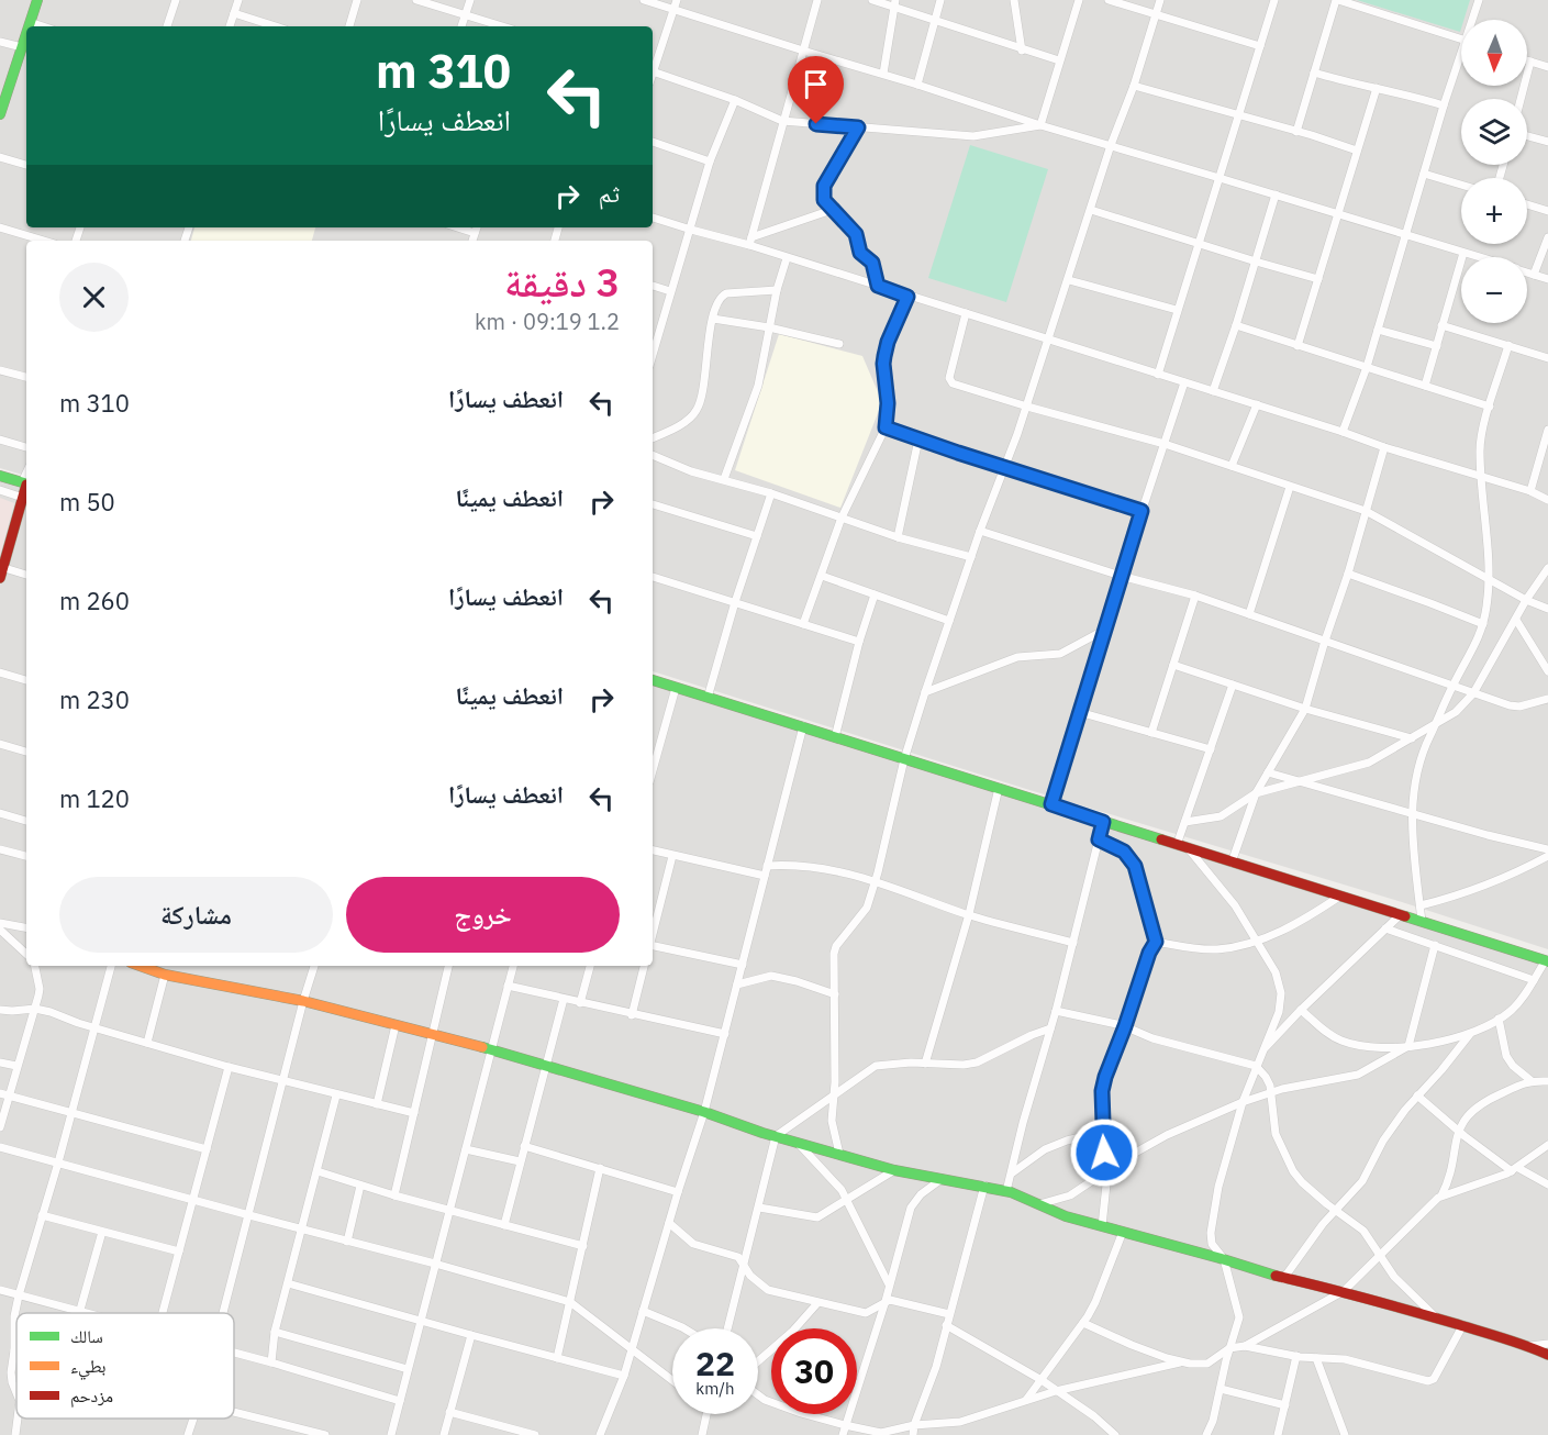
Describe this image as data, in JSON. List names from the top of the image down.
{
  "legend": ["سالك", "بطيء", "مزدحم"],
  "north": "bottom",
  "page": {
    "map_buttons": ["+", "−"],
    "turn": ["310 m", "انعطف يسارًا"],
    "then": "ثم",
    "heading": ["3 دقيقة", "1.2 km · 09:19"],
    "list": [
      {
        "name": "انعطف يسارًا",
        "value": "310 m"
      },
      {
        "name": "انعطف يمينًا",
        "value": "50 m"
      },
      {
        "name": "انعطف يسارًا",
        "value": "260 m"
      },
      {
        "name": "انعطف يمينًا",
        "value": "230 m"
      },
      {
        "name": "انعطف يسارًا",
        "value": "120 m"
      }
    ],
    "buttons": ["خروج", "مشاركة"],
    "speed": "22 km/h",
    "limit": "30"
  }
}
